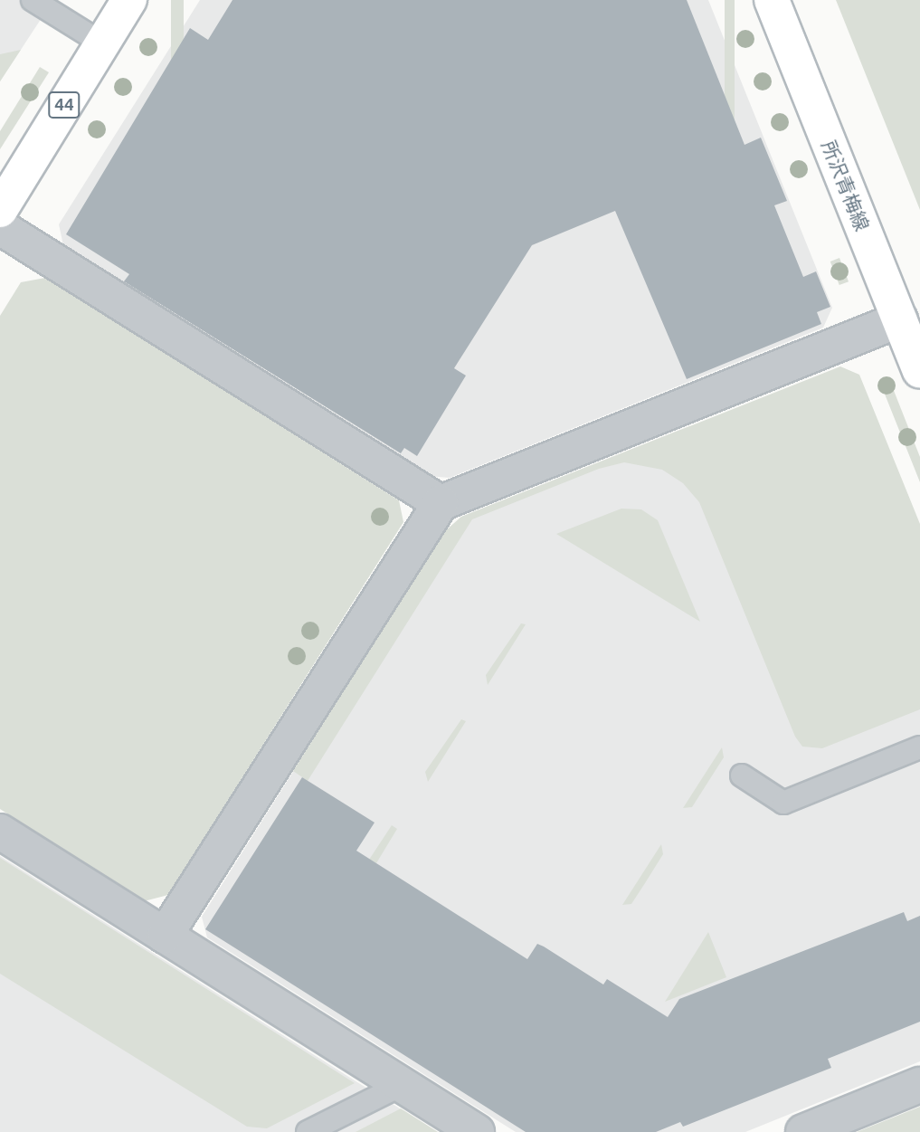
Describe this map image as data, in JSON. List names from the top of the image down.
{
  "streets": {
    "main road": ["44", "所沢青梅線"]
  }
}
